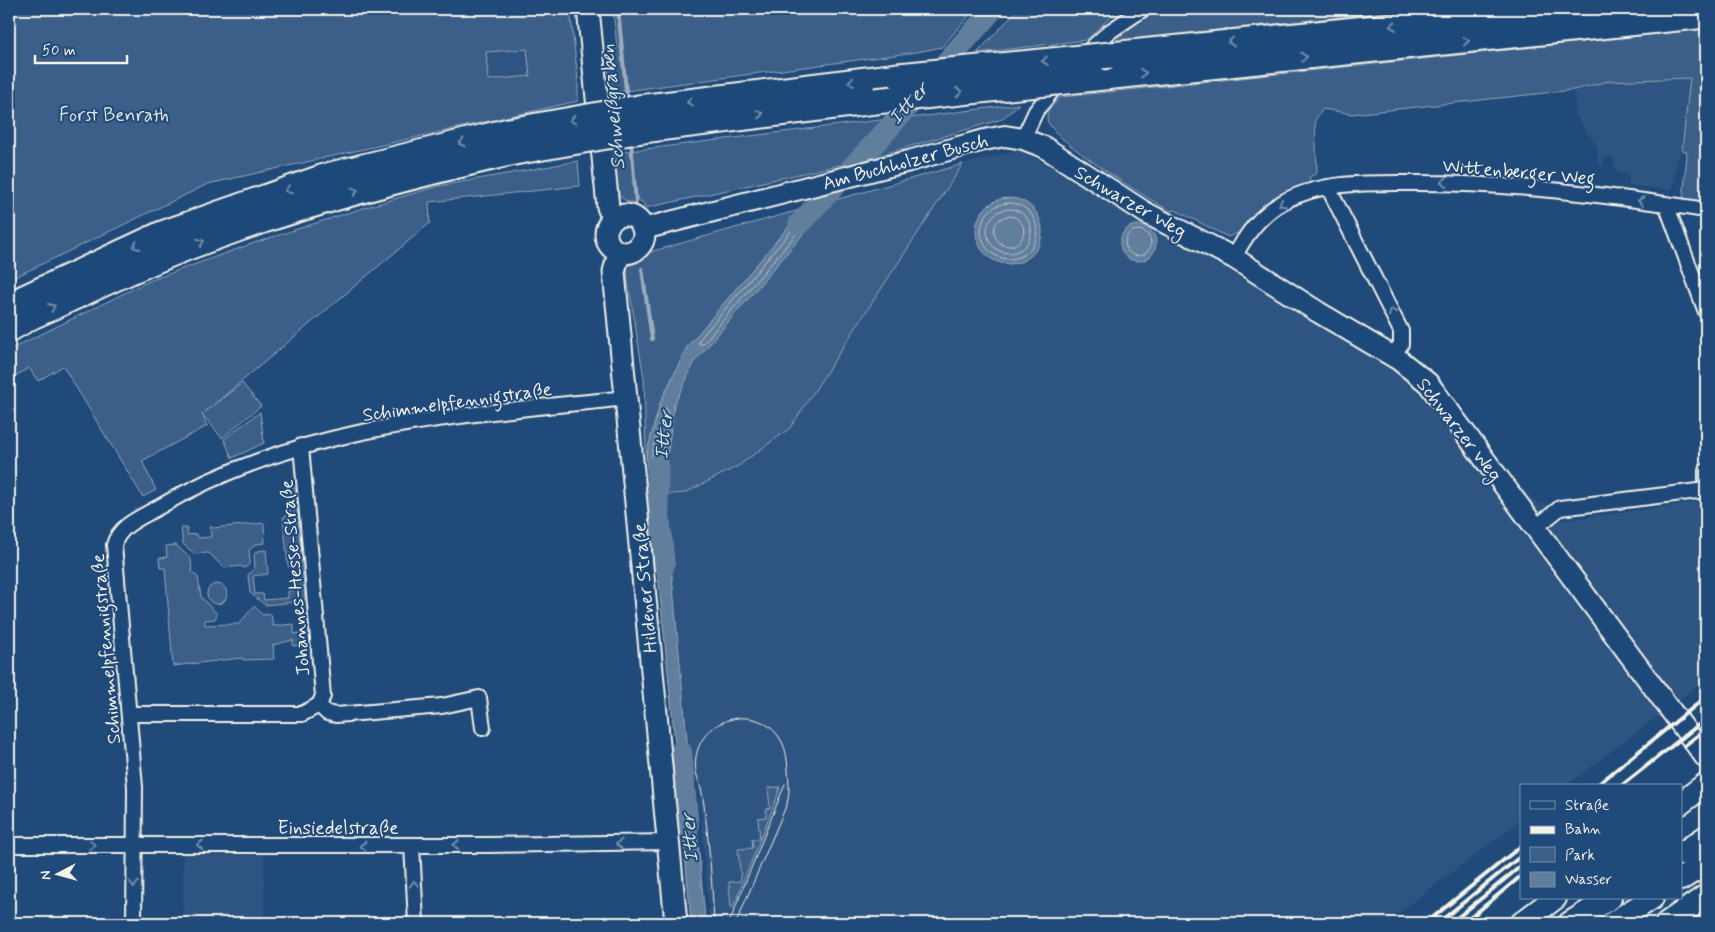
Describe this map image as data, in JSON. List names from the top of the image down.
{
  "streets": {
    "main road": ["Am Buchholzer Busch", "Schwarzer Weg", "Hildener Straße"],
    "street": [
      "Wittenberger Weg",
      "Schimmelpfennigstraße",
      "Johannes-Hesse-Straße",
      "Einsiedelstraße"
    ]
  },
  "crossings": [
    ["Am Buchholzer Busch", "Schwarzer Weg"],
    ["Am Buchholzer Busch", "Hildener Straße"],
    ["Wittenberger Weg", "Schwarzer Weg"],
    ["Schimmelpfennigstraße", "Johannes-Hesse-Straße"],
    ["Schimmelpfennigstraße", "Hildener Straße"],
    ["Schimmelpfennigstraße", "Einsiedelstraße"],
    ["Hildener Straße", "Einsiedelstraße"]
  ],
  "one_way": ["Wittenberger Weg"],
  "water": ["Itter", "Schweißgraben"],
  "parks": ["Forst Benrath"],
  "legend": [
    "Straße",
    "Bahn",
    "Park",
    "Wasser"
  ],
  "scale_bar": "50 m",
  "north": "left"
}
